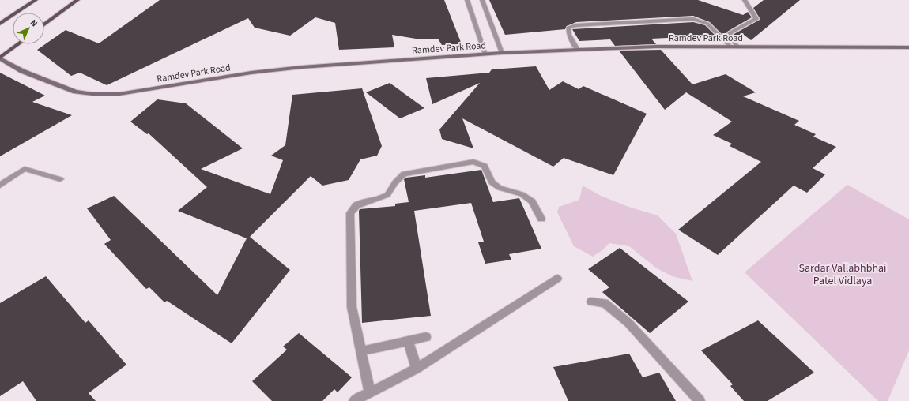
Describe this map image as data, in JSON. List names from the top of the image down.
{
  "streets": {
    "street": ["Ramdev Park Road"]
  },
  "parks": ["Sardar Vallabhbhai Patel Vidlaya"],
  "north": "top right"
}
